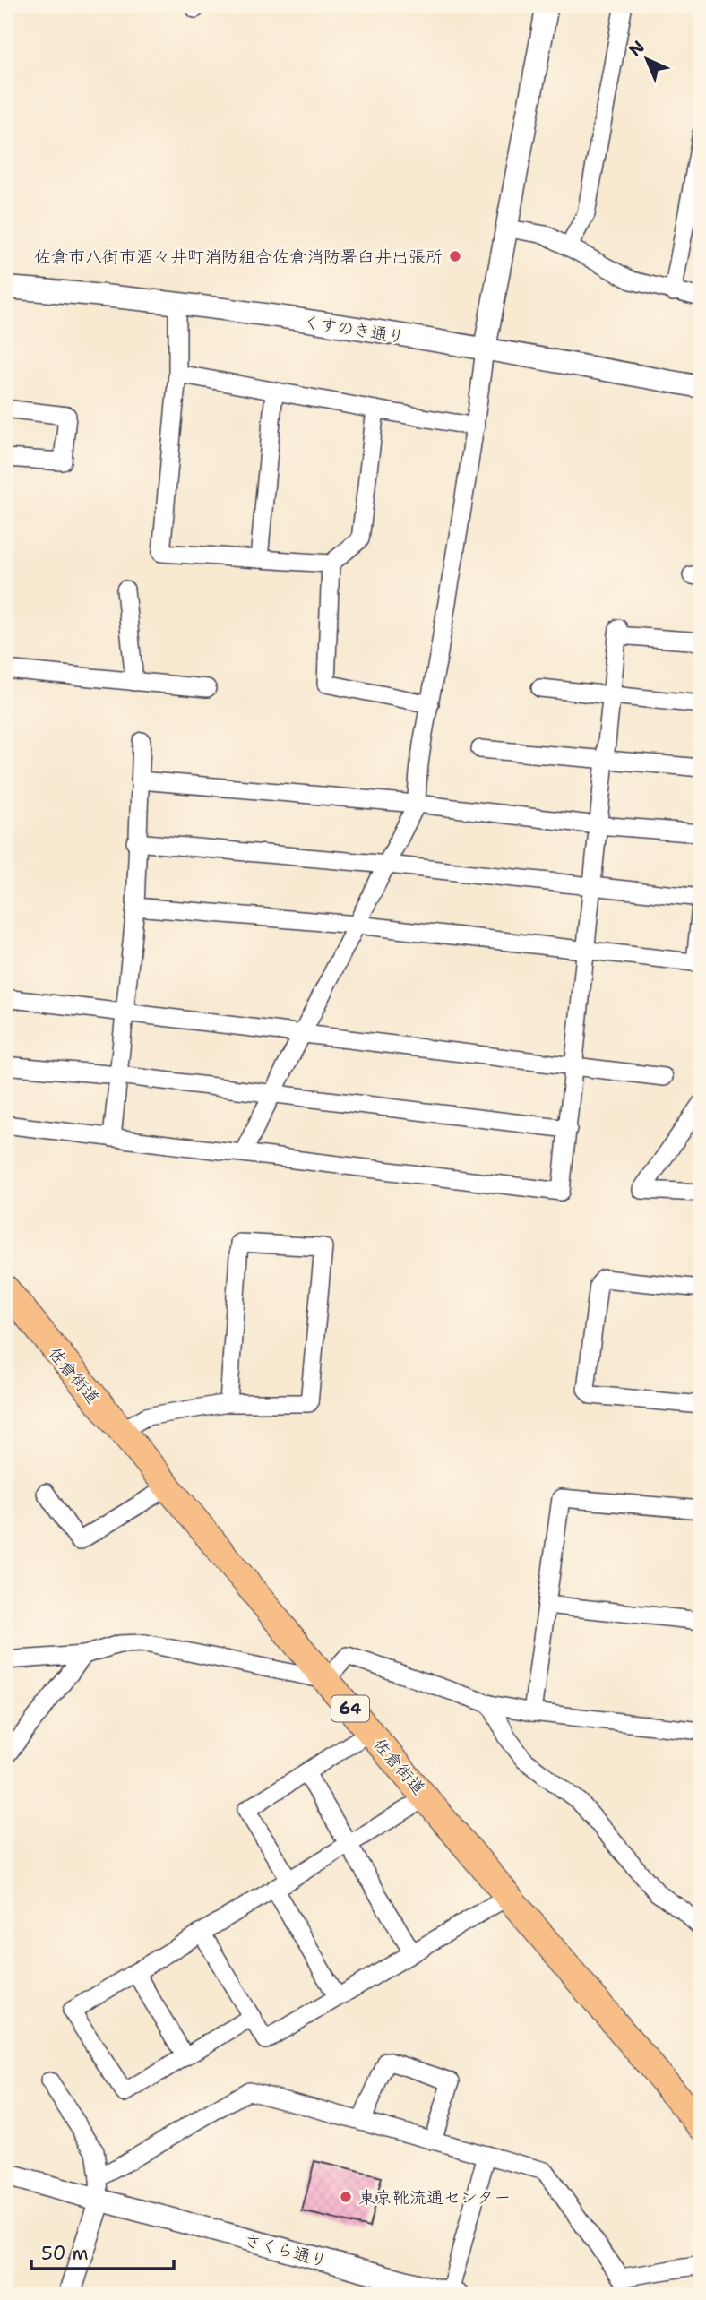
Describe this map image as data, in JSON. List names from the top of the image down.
{
  "streets": {
    "main road": ["佐倉街道", "64"],
    "street": ["くすのき通り", "さくら通り"]
  },
  "places": ["佐倉市八街市酒々井町消防組合佐倉消防署臼井出張所", "東京靴流通センター"],
  "scale_bar": "50 m",
  "north": "top left"
}
